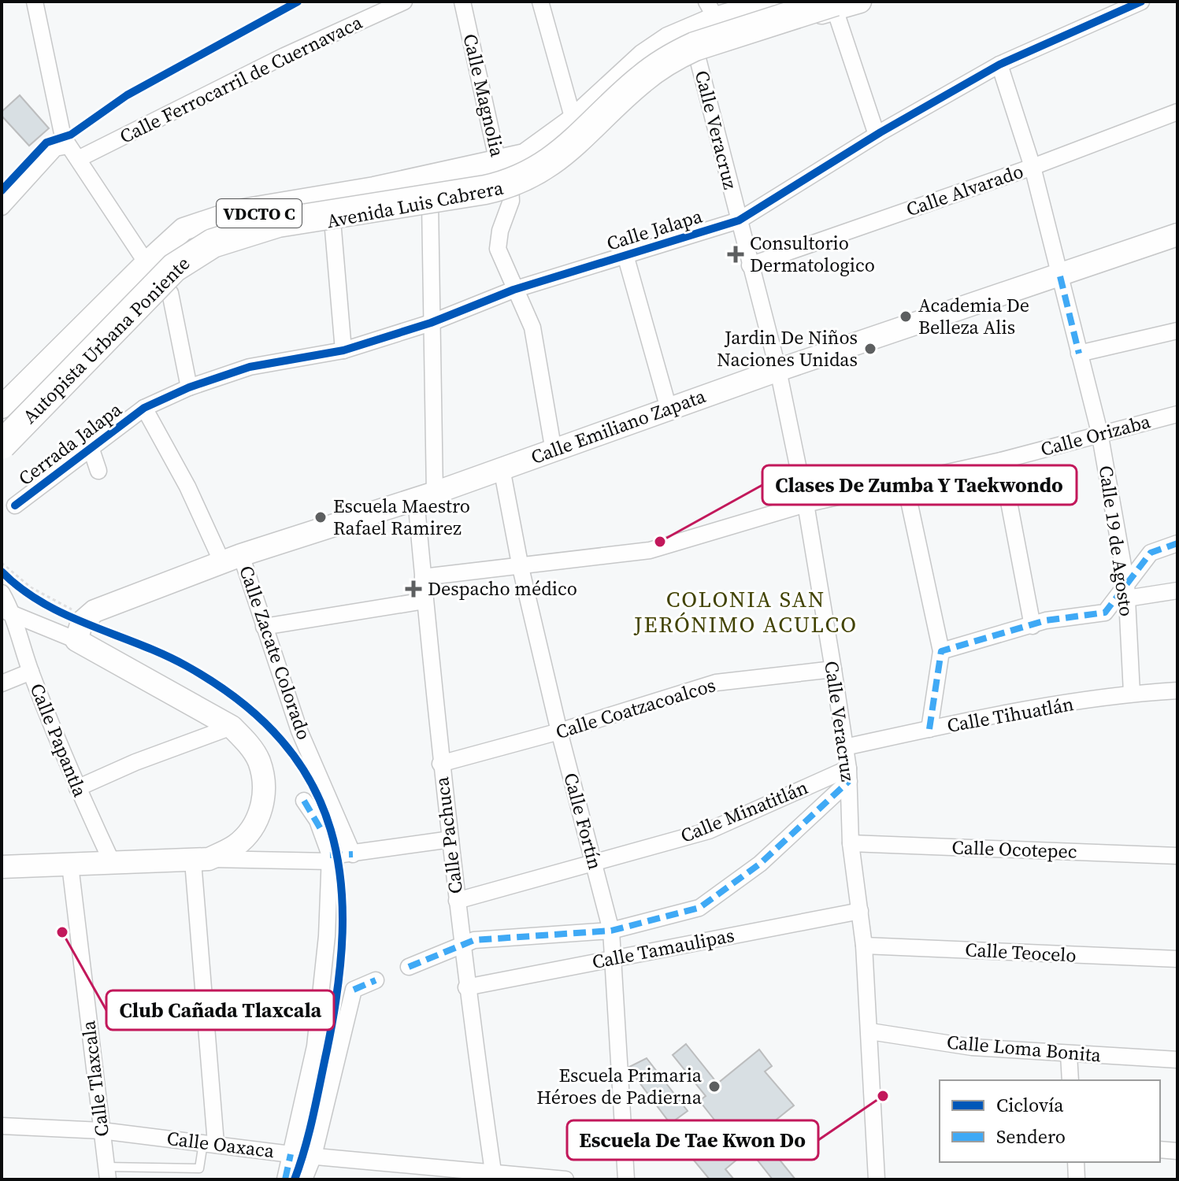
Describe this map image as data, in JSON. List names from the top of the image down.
{
  "streets": {
    "highway": ["VDCTO C", "Autopista Urbana Poniente"],
    "main road": ["Avenida Luis Cabrera", "Calle Emiliano Zapata"],
    "street": [
      "Calle Ferrocarril de Cuernavaca",
      "Calle Magnolia",
      "Calle Veracruz",
      "Calle Alvarado",
      "Calle Jalapa",
      "Calle Orizaba",
      "Cerrada Jalapa",
      "Calle 19 de Agosto",
      "Calle Zacate Colorado",
      "Calle Coatzacoalcos",
      "Calle Tihuatlán",
      "Calle Papantla",
      "Calle Minatitlán",
      "Calle Fortín",
      "Calle Pachuca",
      "Calle Ocotepec",
      "Calle Tamaulipas",
      "Calle Teocelo",
      "Calle Loma Bonita",
      "Calle Tlaxcala",
      "Calle Oaxaca"
    ]
  },
  "crossings": [
    ["Calle Magnolia", "Avenida Luis Cabrera"],
    ["Calle Veracruz", "Calle Alvarado"],
    ["Calle Veracruz", "Avenida Luis Cabrera"],
    ["Calle Veracruz", "Calle Jalapa"],
    ["Calle Veracruz", "Calle Emiliano Zapata"],
    ["Calle Veracruz", "Calle Orizaba"],
    ["Calle Veracruz", "Calle Coatzacoalcos"],
    ["Calle Veracruz", "Calle Tihuatlán"],
    ["Calle Veracruz", "Calle Minatitlán"],
    ["Calle Veracruz", "Calle Ocotepec"],
    ["Calle Veracruz", "Calle Tamaulipas"],
    ["Calle Veracruz", "Calle Teocelo"],
    ["Calle Veracruz", "Calle Loma Bonita"],
    ["Avenida Luis Cabrera", "Autopista Urbana Poniente"],
    ["Avenida Luis Cabrera", "Calle Pachuca"],
    ["Calle Jalapa", "Cerrada Jalapa"],
    ["Calle Jalapa", "Calle Zacate Colorado"],
    ["Calle Jalapa", "Calle Pachuca"],
    ["Calle Emiliano Zapata", "Calle 19 de Agosto"],
    ["Calle Emiliano Zapata", "Calle Zacate Colorado"],
    ["Calle Emiliano Zapata", "Calle Fortín"],
    ["Calle Emiliano Zapata", "Calle Pachuca"],
    ["Calle Orizaba", "Calle 19 de Agosto"],
    ["Calle Orizaba", "Calle Fortín"],
    ["Calle Orizaba", "Calle Pachuca"],
    ["Cerrada Jalapa", "Calle Zacate Colorado"],
    ["Calle 19 de Agosto", "Calle Tihuatlán"],
    ["Calle Coatzacoalcos", "Calle Fortín"],
    ["Calle Coatzacoalcos", "Calle Pachuca"],
    ["Calle Minatitlán", "Calle Fortín"],
    ["Calle Minatitlán", "Calle Pachuca"],
    ["Calle Fortín", "Calle Tamaulipas"],
    ["Calle Pachuca", "Calle Tamaulipas"],
    ["Calle Pachuca", "Calle Oaxaca"],
    ["Calle Tlaxcala", "Calle Oaxaca"]
  ],
  "districts": ["COLONIA SAN JERÓNIMO ACULCO"],
  "places": {
    "health": ["Consultorio Dermatologico", "Despacho médico"],
    "other": [
      "Academia De Belleza Alis",
      "Jardin De Niños Naciones Unidas",
      "Escuela Maestro Rafael Ramirez",
      "Clases De Zumba Y Taekwondo",
      "Club Cañada Tlaxcala",
      "Escuela Primaria Héroes de Padierna",
      "Escuela De Tae Kwon Do"
    ]
  },
  "legend": ["Ciclovía", "Sendero"]
}
